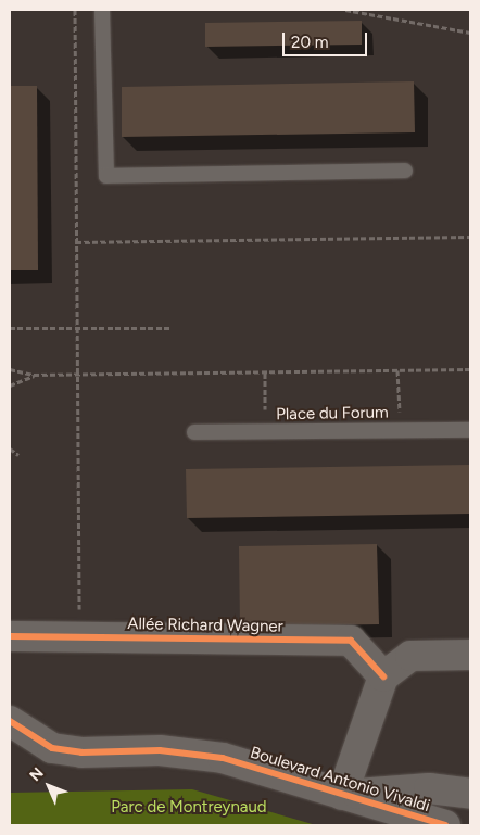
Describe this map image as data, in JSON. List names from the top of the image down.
{
  "streets": {
    "street": ["Allée Richard Wagner", "Boulevard Antonio Vivaldi"],
    "lane": ["Place du Forum"]
  },
  "parks": ["Parc de Montreynaud"],
  "scale_bar": "20 m",
  "north": "top left"
}
